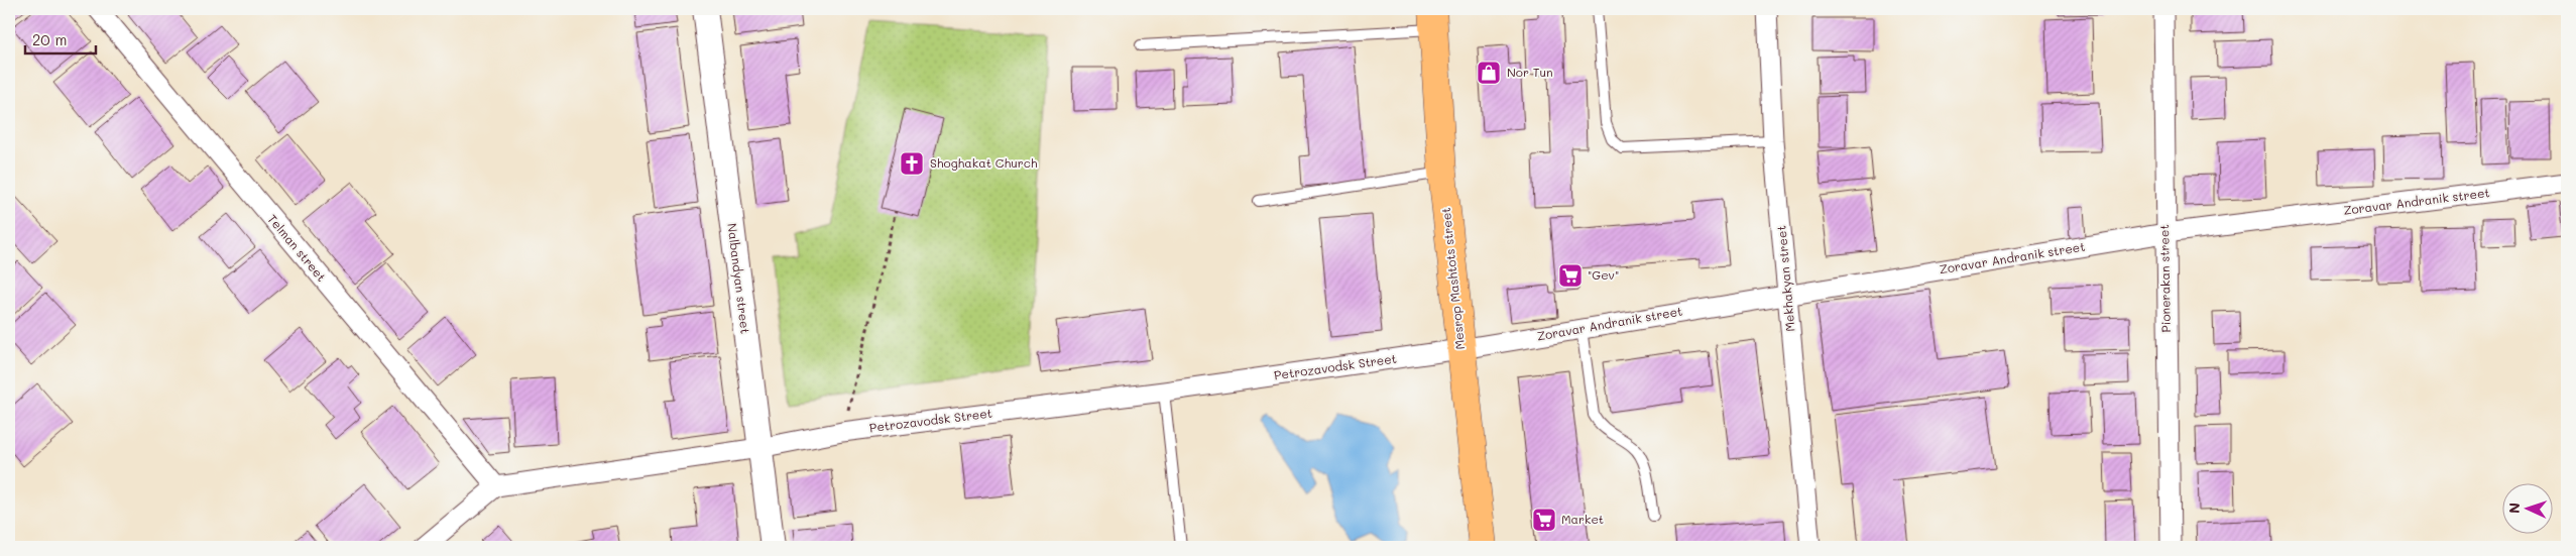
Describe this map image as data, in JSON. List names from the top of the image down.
{
  "streets": {
    "main road": ["Mesrop Mashtots street"],
    "street": [
      "Zoravar Andranik street",
      "Telman street",
      "Nalbandyan street",
      "Mekhakyan street",
      "Pionerakan street",
      "Petrozavodsk Street"
    ]
  },
  "crossings": [
    ["Zoravar Andranik street", "Mesrop Mashtots street"],
    ["Zoravar Andranik street", "Mekhakyan street"],
    ["Zoravar Andranik street", "Pionerakan street"],
    ["Zoravar Andranik street", "Petrozavodsk Street"],
    ["Telman street", "Petrozavodsk Street"],
    ["Nalbandyan street", "Petrozavodsk Street"],
    ["Mesrop Mashtots street", "Petrozavodsk Street"]
  ],
  "places": {
    "shop": ["Nor Tun"],
    "church": ["Shoghakat Church"],
    "supermarket": ["\"Gev\"", "Market"]
  },
  "scale_bar": "20 m",
  "north": "left"
}
